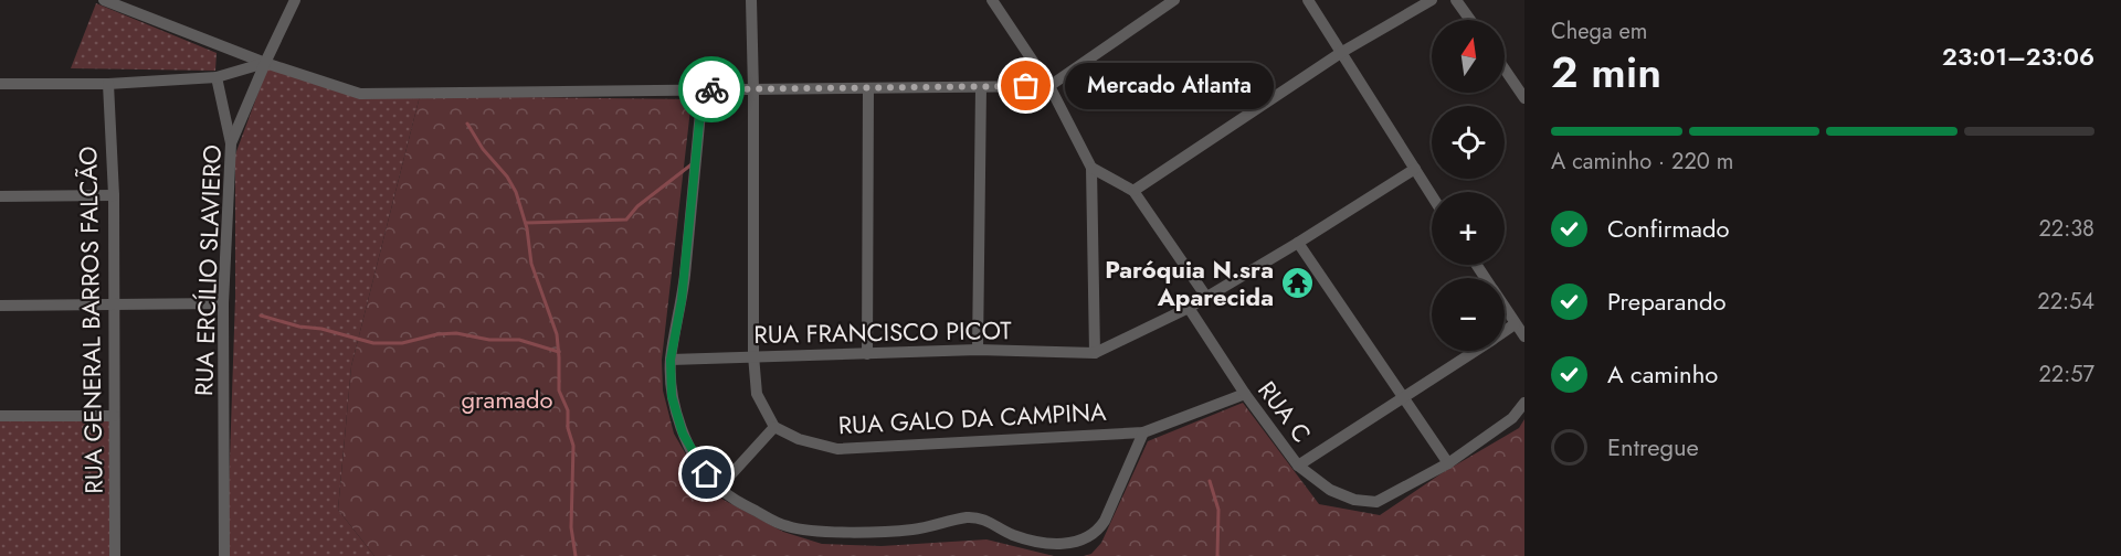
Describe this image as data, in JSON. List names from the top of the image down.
{
  "streets": {
    "street": [
      "RUA ERCÍLIO SLAVIERO",
      "RUA GENERAL BARROS FALCÃO",
      "RUA FRANCISCO PICOT",
      "RUA C",
      "RUA GALO DA CAMPINA"
    ]
  },
  "crossings": [
    ["RUA C", "RUA GALO DA CAMPINA"]
  ],
  "parks": ["gramado"],
  "places": {
    "other": ["Mercado Atlanta"],
    "temple": ["Paróquia N.sra Aparecida"]
  },
  "north": "top",
  "page": {
    "heading": ["2 min", "Chega em", "23:01–23:06"],
    "map_buttons": ["+", "−"],
    "bubble": "Mercado Atlanta",
    "bar": "A caminho · 220 m",
    "list": [
      ["Confirmado", "22:38"],
      ["Preparando", "22:54"],
      ["A caminho", "22:57"],
      "Entregue"
    ]
  }
}
